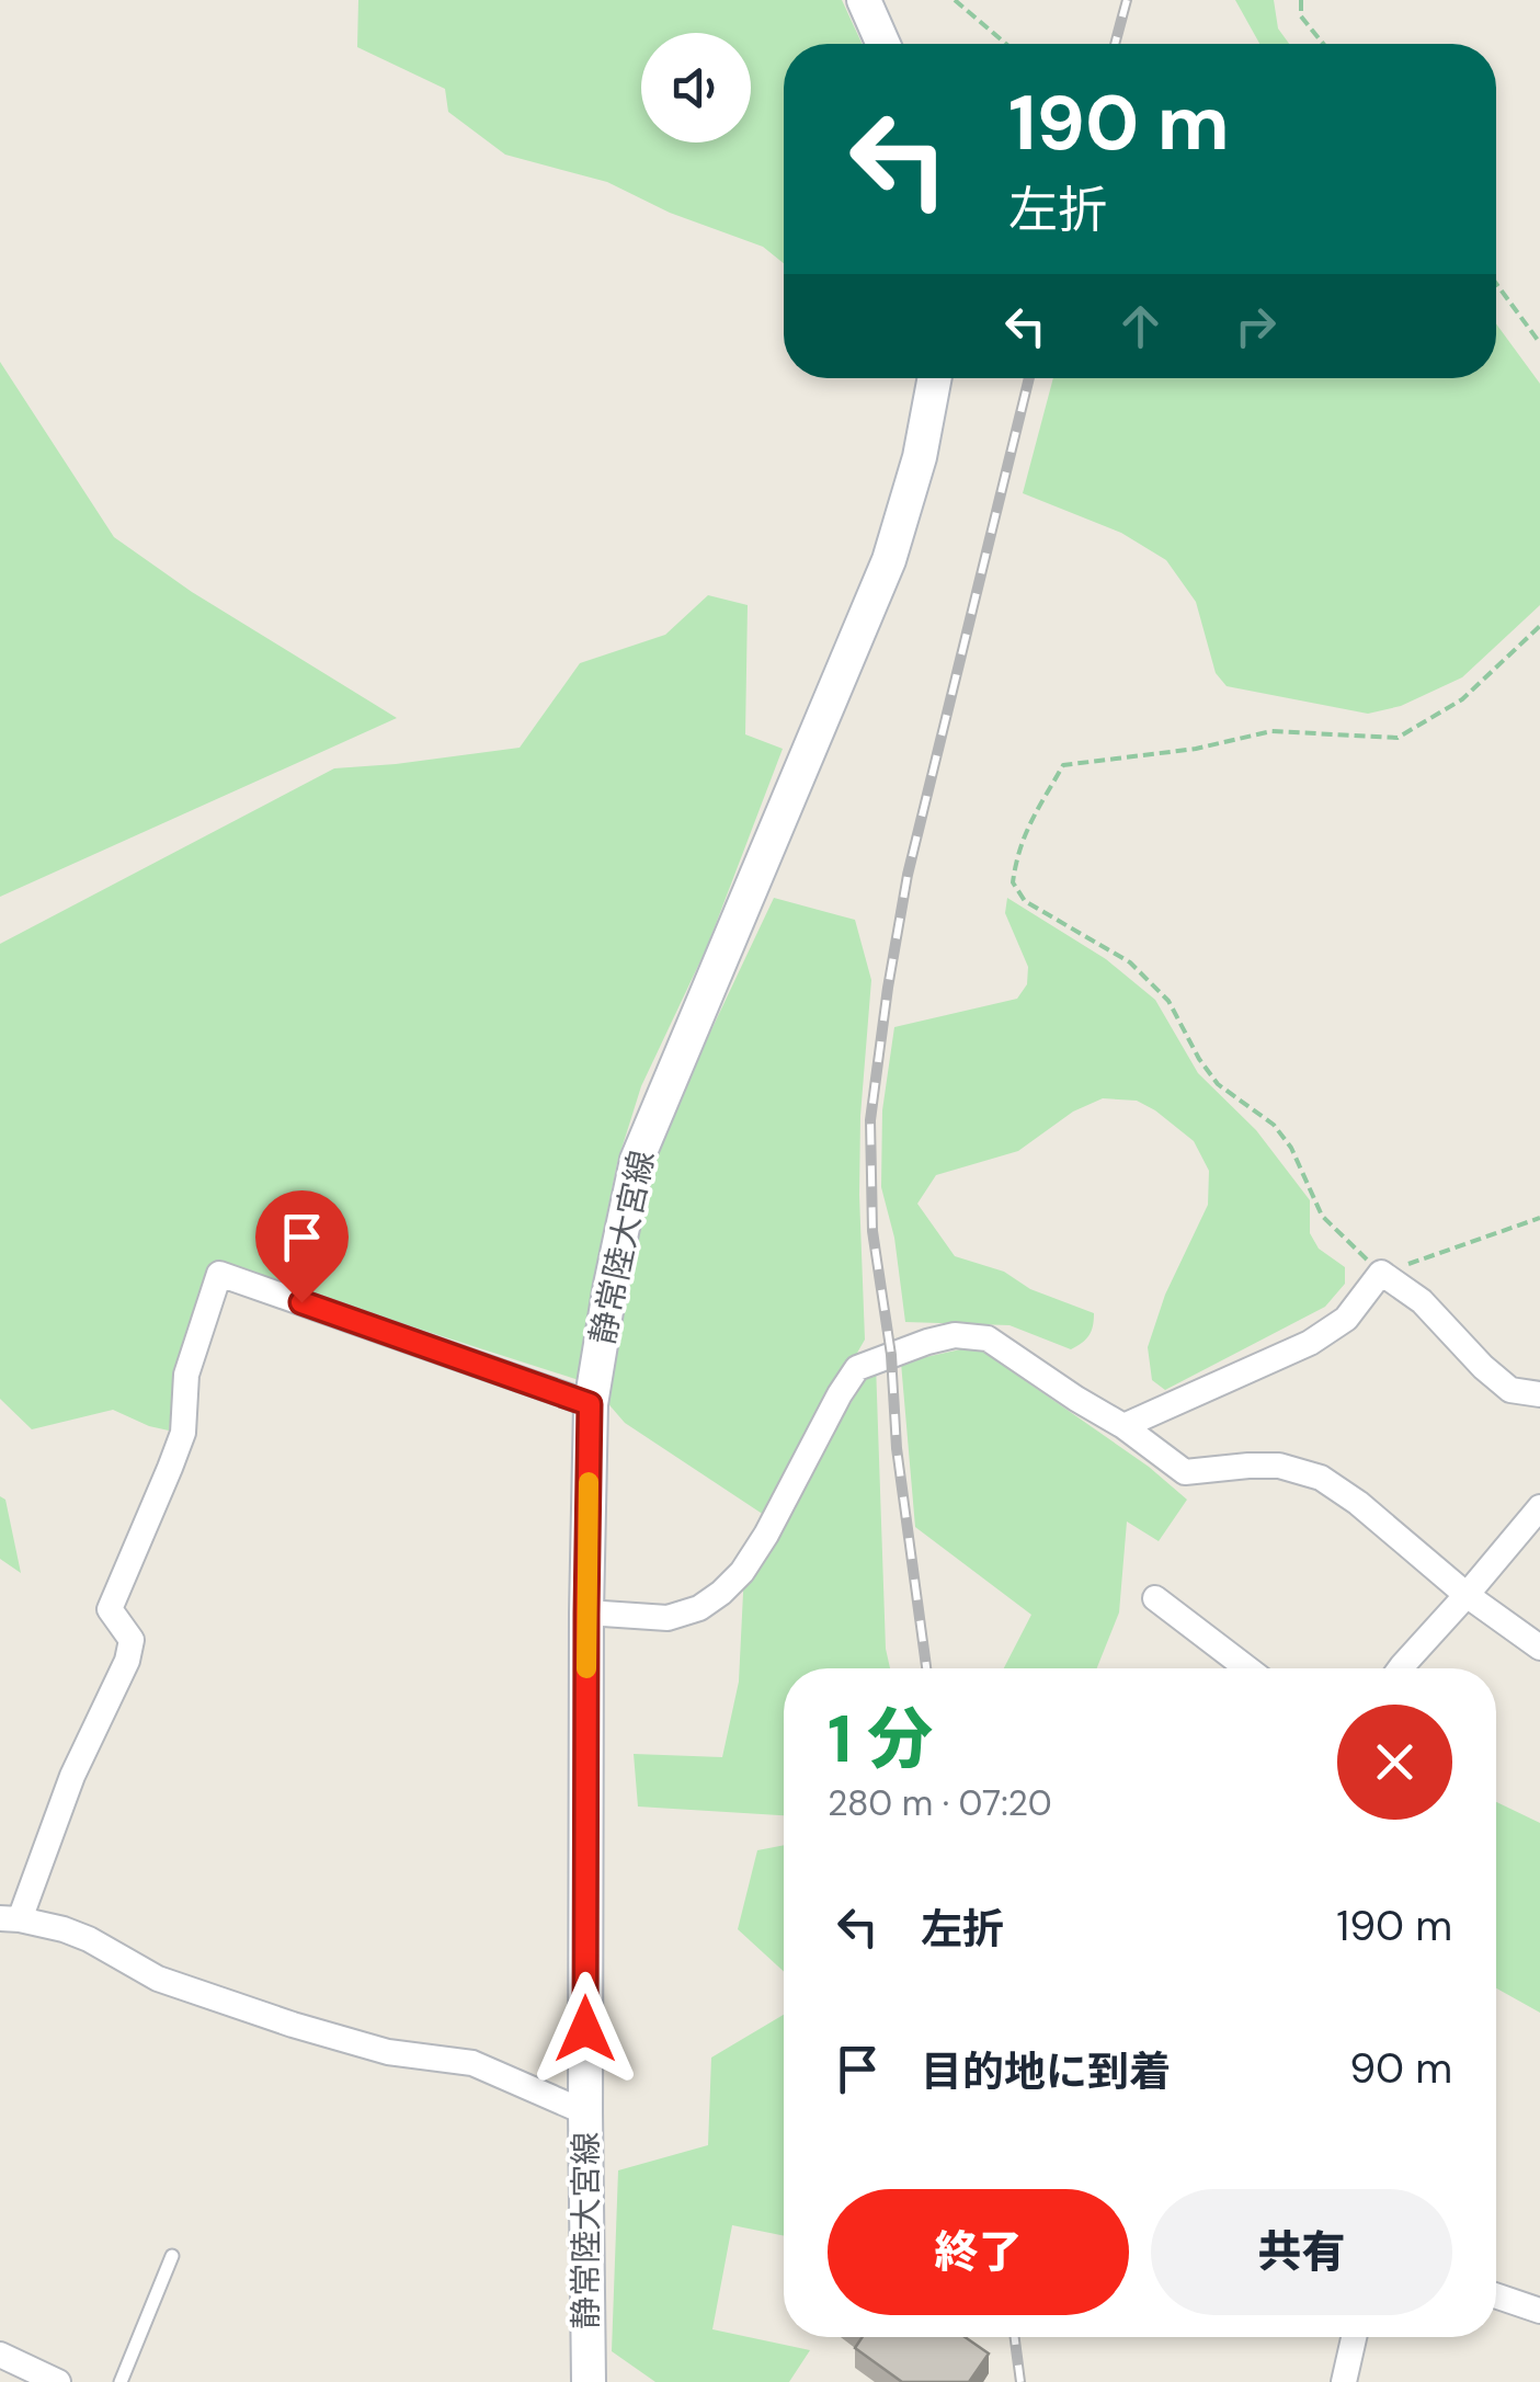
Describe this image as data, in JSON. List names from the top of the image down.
{
  "streets": {
    "main road": ["静常陸大宮線"]
  },
  "page": {
    "turn": ["190 m", "左折"],
    "heading": ["1 分", "280 m · 07:20"],
    "list": [
      {
        "name": "左折",
        "value": "190 m"
      },
      {
        "name": "目的地に到着",
        "value": "90 m"
      }
    ],
    "buttons": ["終了", "共有"]
  }
}
